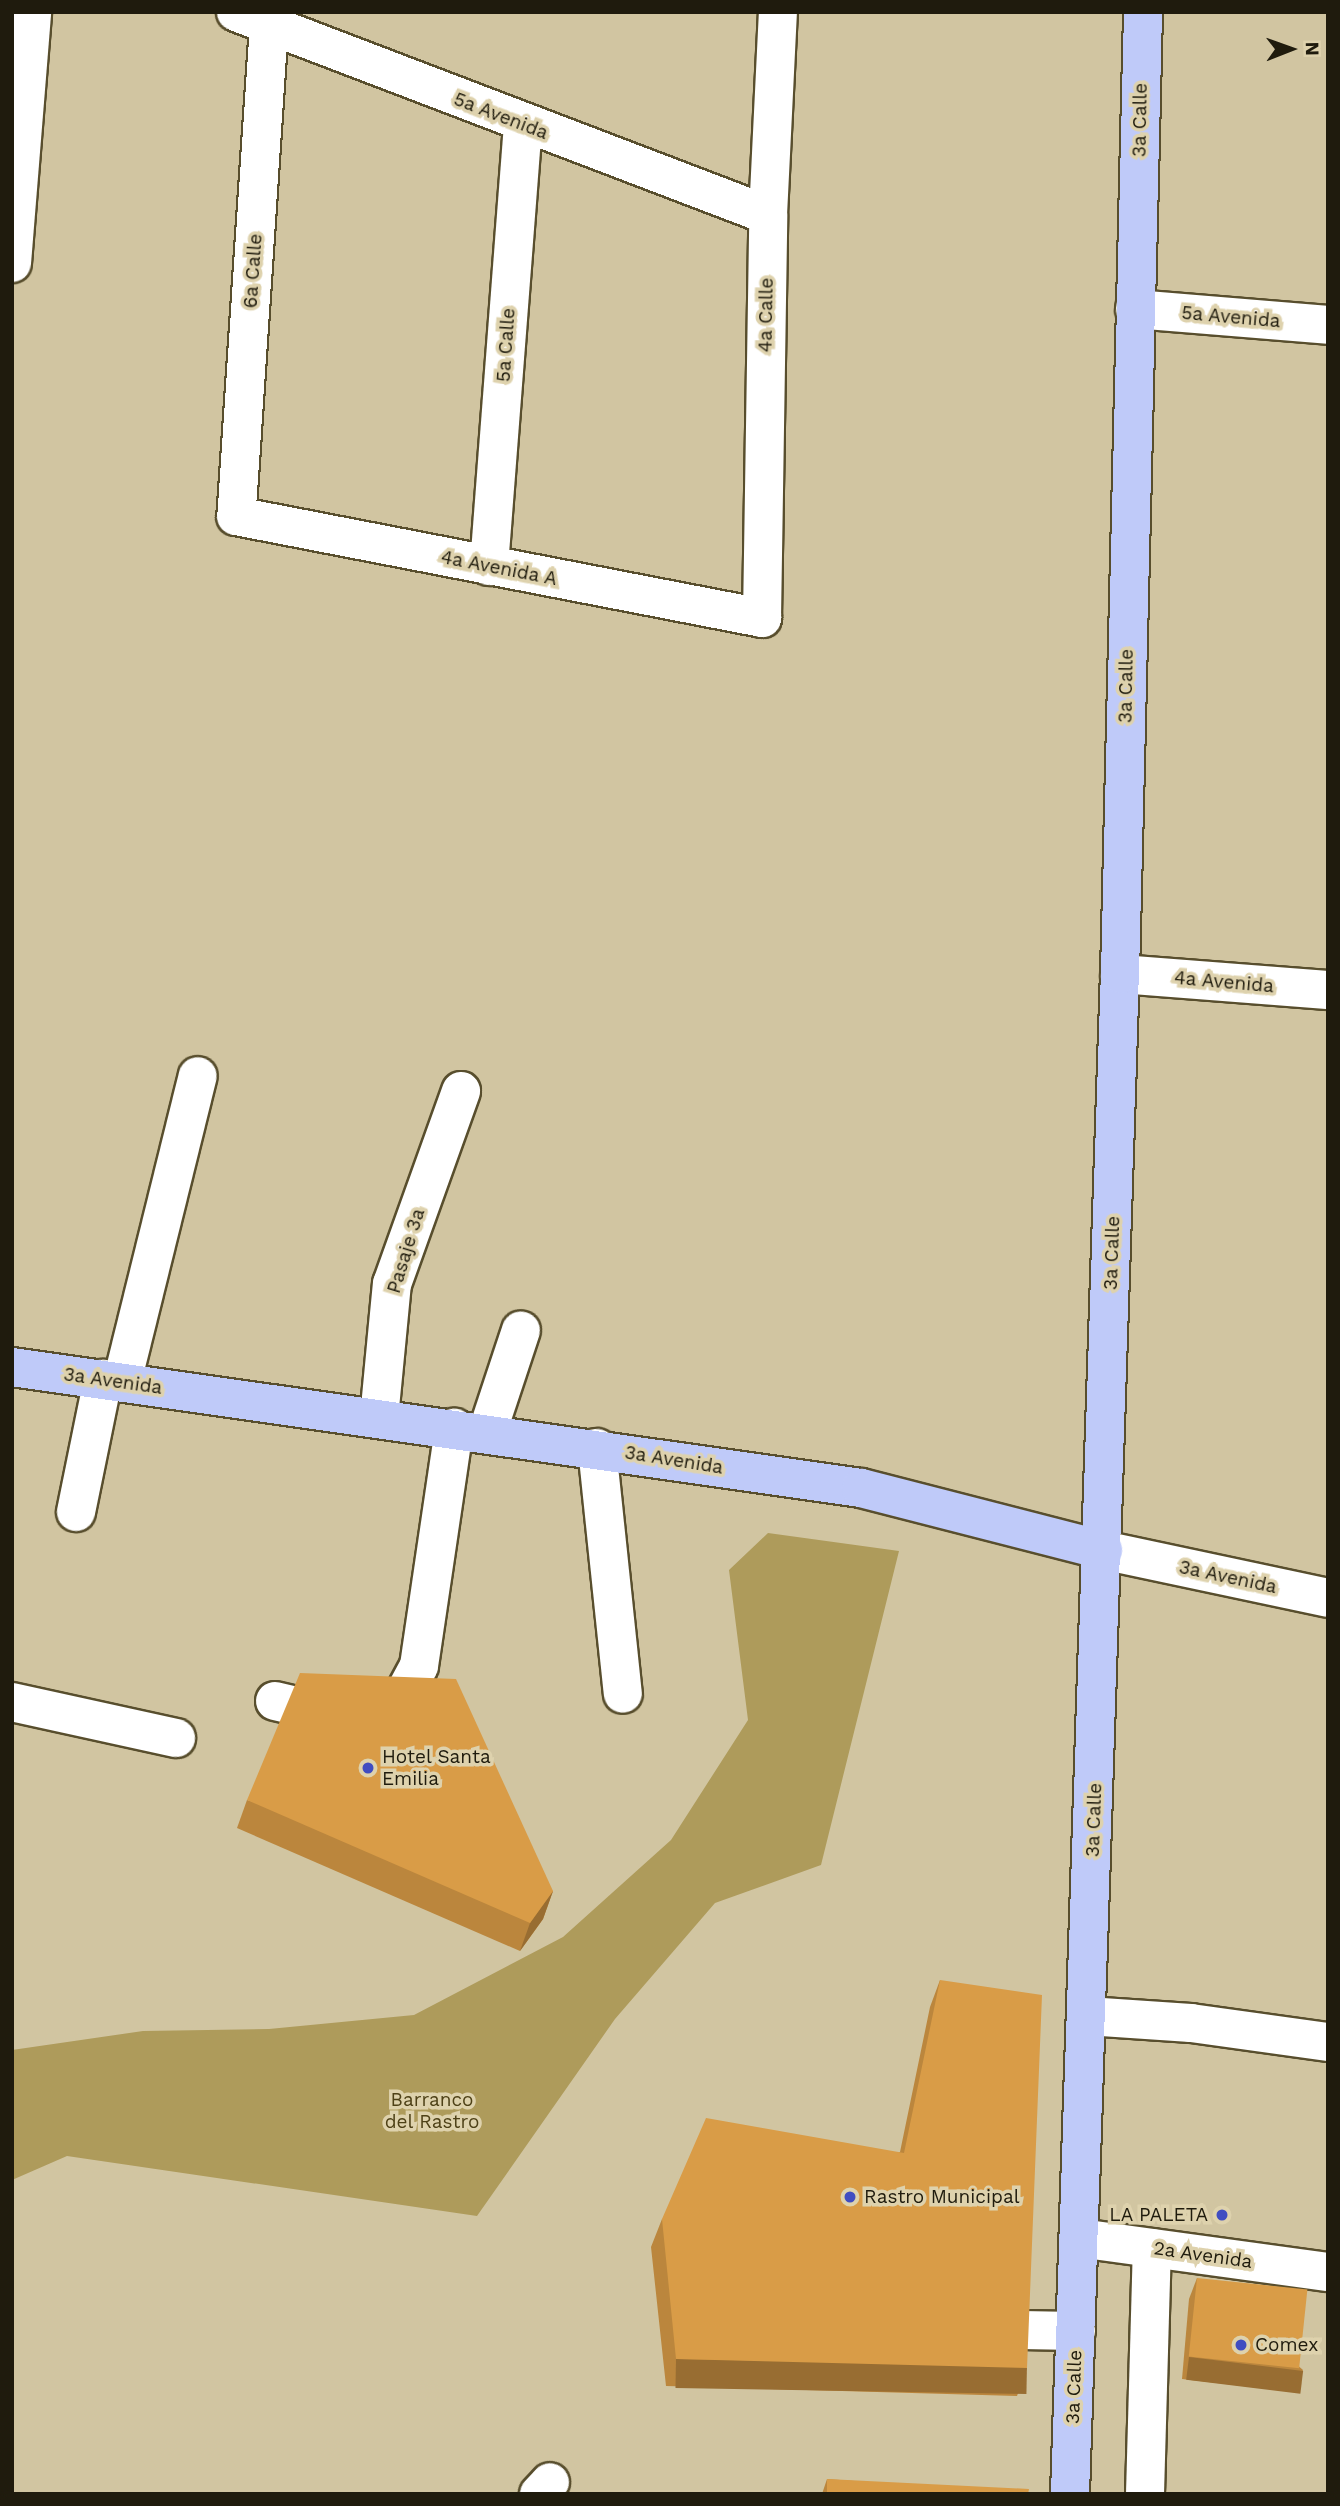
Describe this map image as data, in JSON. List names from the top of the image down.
{
  "streets": {
    "main road": ["3a Calle", "3a Avenida"],
    "street": [
      "5a Avenida",
      "6a Calle",
      "4a Calle",
      "5a Calle",
      "4a Avenida A",
      "4a Avenida",
      "Pasaje 3a",
      "2a Avenida"
    ]
  },
  "crossings": [
    ["5a Avenida", "3a Calle"],
    ["5a Avenida", "6a Calle"],
    ["5a Avenida", "4a Calle"],
    ["5a Avenida", "5a Calle"],
    ["3a Calle", "4a Avenida"],
    ["3a Calle", "3a Avenida"],
    ["3a Calle", "2a Avenida"],
    ["6a Calle", "4a Avenida A"],
    ["4a Calle", "4a Avenida A"],
    ["5a Calle", "4a Avenida A"],
    ["Pasaje 3a", "3a Avenida"]
  ],
  "parks": ["Barranco del Rastro"],
  "places": [
    "Hotel Santa Emilia",
    "Rastro Municipal",
    "LA PALETA",
    "Comex"
  ],
  "north": "right"
}
